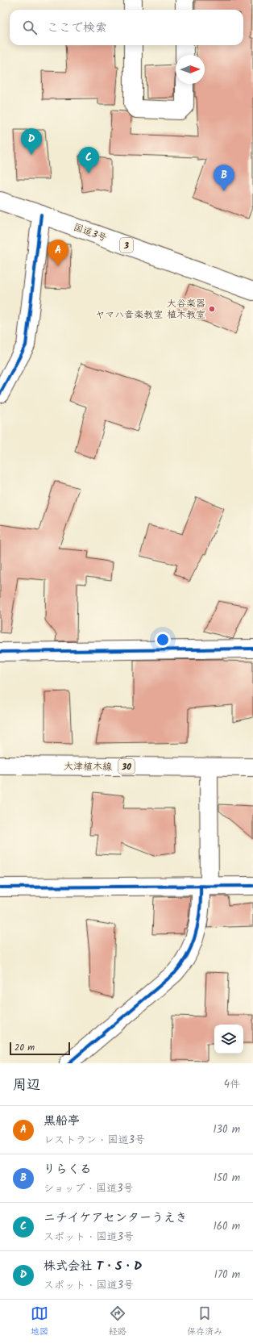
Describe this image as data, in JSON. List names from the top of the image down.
{
  "streets": {
    "main road": [
      "国道3号",
      "3",
      "大津植木線",
      "30"
    ]
  },
  "places": ["大谷楽器 ヤマハ音楽教室 植木教室"],
  "scale_bar": "20 m",
  "north": "right",
  "page": {
    "search": "ここで検索",
    "pins": [
      "D",
      "C",
      "B",
      "A"
    ],
    "scale": "20 m",
    "heading": ["周辺", "4件"],
    "list": [
      {
        "mark": "A",
        "name": "黒船亭",
        "note": "レストラン · 国道3号",
        "value": "130 m"
      },
      {
        "mark": "B",
        "name": "りらくる",
        "note": "ショップ · 国道3号",
        "value": "150 m"
      },
      {
        "mark": "C",
        "name": "ニチイケアセンターうえき",
        "note": "スポット · 国道3号",
        "value": "160 m"
      },
      {
        "mark": "D",
        "name": "株式会社 T・S・D",
        "note": "スポット · 国道3号",
        "value": "170 m"
      }
    ],
    "nav": ["地図", "経路", "保存済み"]
  }
}
